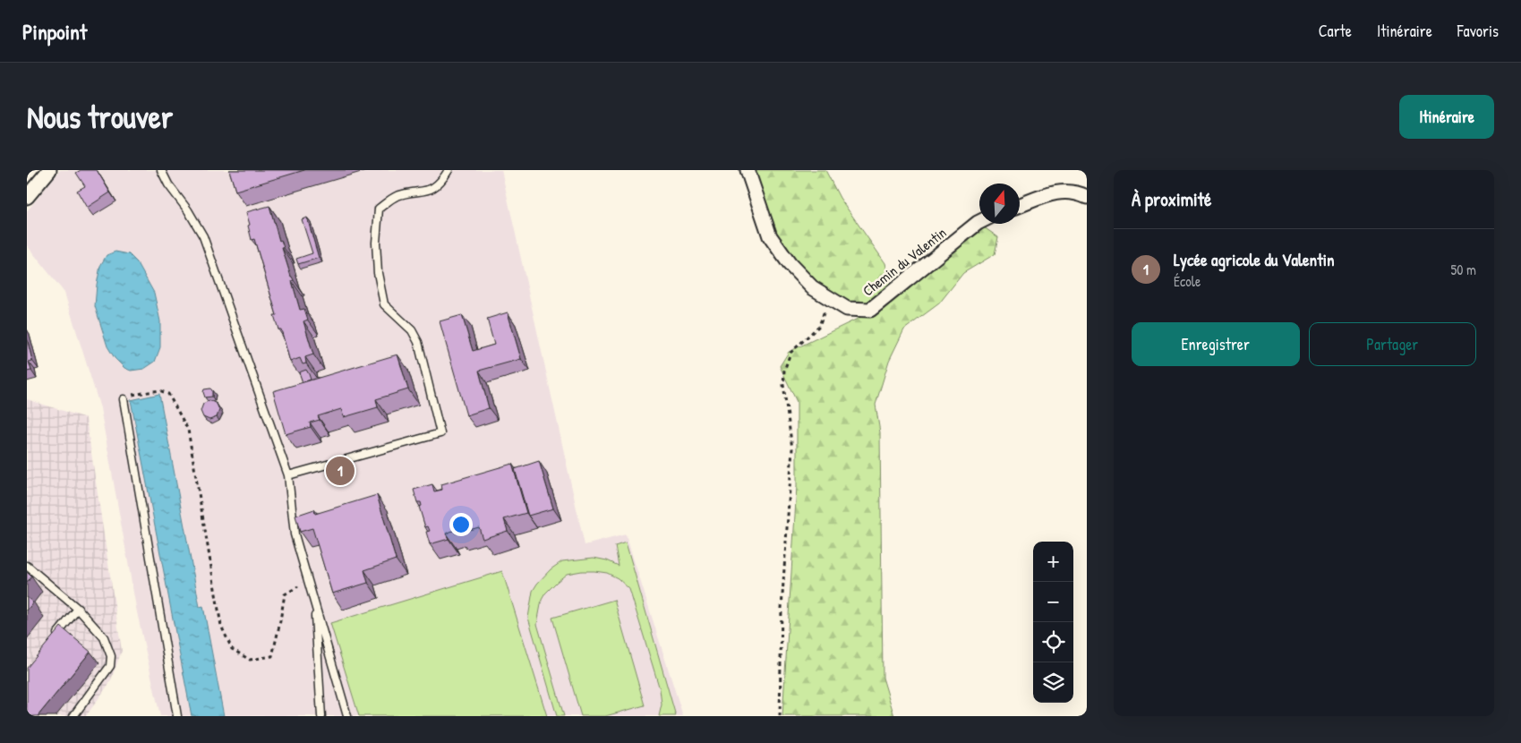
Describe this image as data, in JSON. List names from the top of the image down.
{
  "streets": {
    "street": ["Chemin du Valentin"]
  },
  "north": "top",
  "page": {
    "header": "Pinpoint",
    "nav": ["Carte", "Itinéraire", "Favoris"],
    "buttons": [
      "Itinéraire",
      ["Enregistrer", "Partager"]
    ],
    "title": "Nous trouver",
    "heading": "À proximité",
    "list": [
      {
        "mark": "1",
        "name": "Lycée agricole du Valentin",
        "note": "École",
        "value": "50 m"
      }
    ],
    "pins": "1",
    "map_buttons": ["+", "−"]
  }
}
